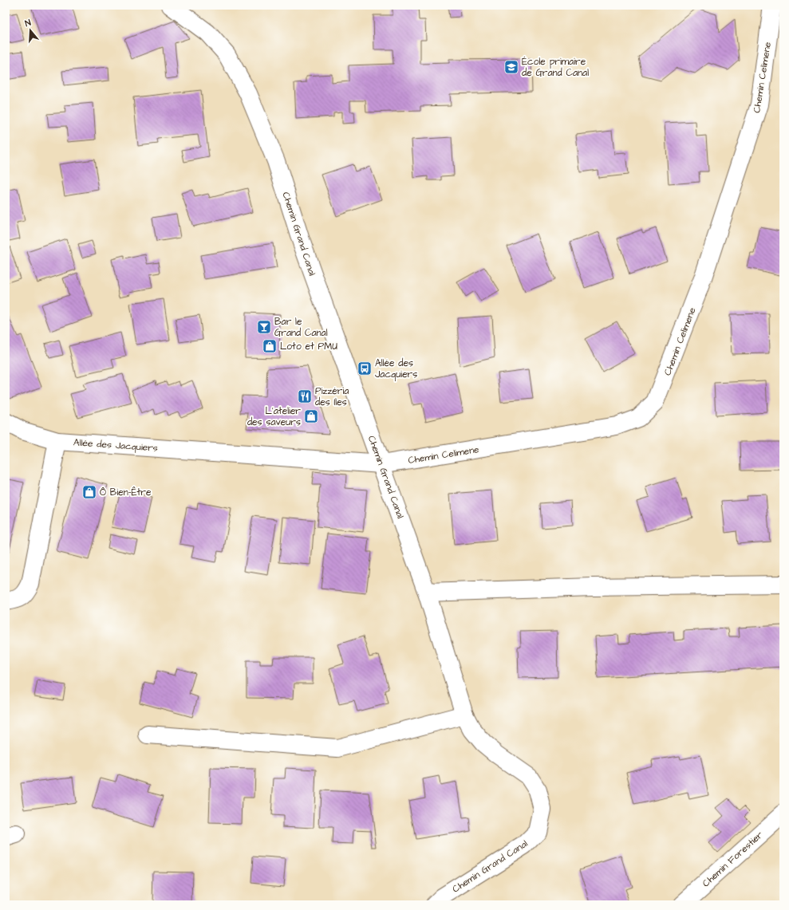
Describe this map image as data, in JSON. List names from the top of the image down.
{
  "streets": {
    "street": [
      "Chemin Celimene",
      "Chemin Grand Canal",
      "Allée des Jacquiers",
      "Chemin Forestier"
    ]
  },
  "crossings": [
    ["Chemin Celimene", "Chemin Grand Canal"],
    ["Chemin Celimene", "Allée des Jacquiers"],
    ["Chemin Grand Canal", "Allée des Jacquiers"]
  ],
  "places": {
    "school or university": ["École primaire de Grand Canal"],
    "bar": ["Bar le Grand Canal"],
    "shop": ["Loto et PMU", "L'atelier des saveurs", "Ô Bien-Être"],
    "bus stop": ["Allée des Jacquiers"],
    "restaurant": ["Pizzéria des Iles"]
  },
  "north": "top"
}
